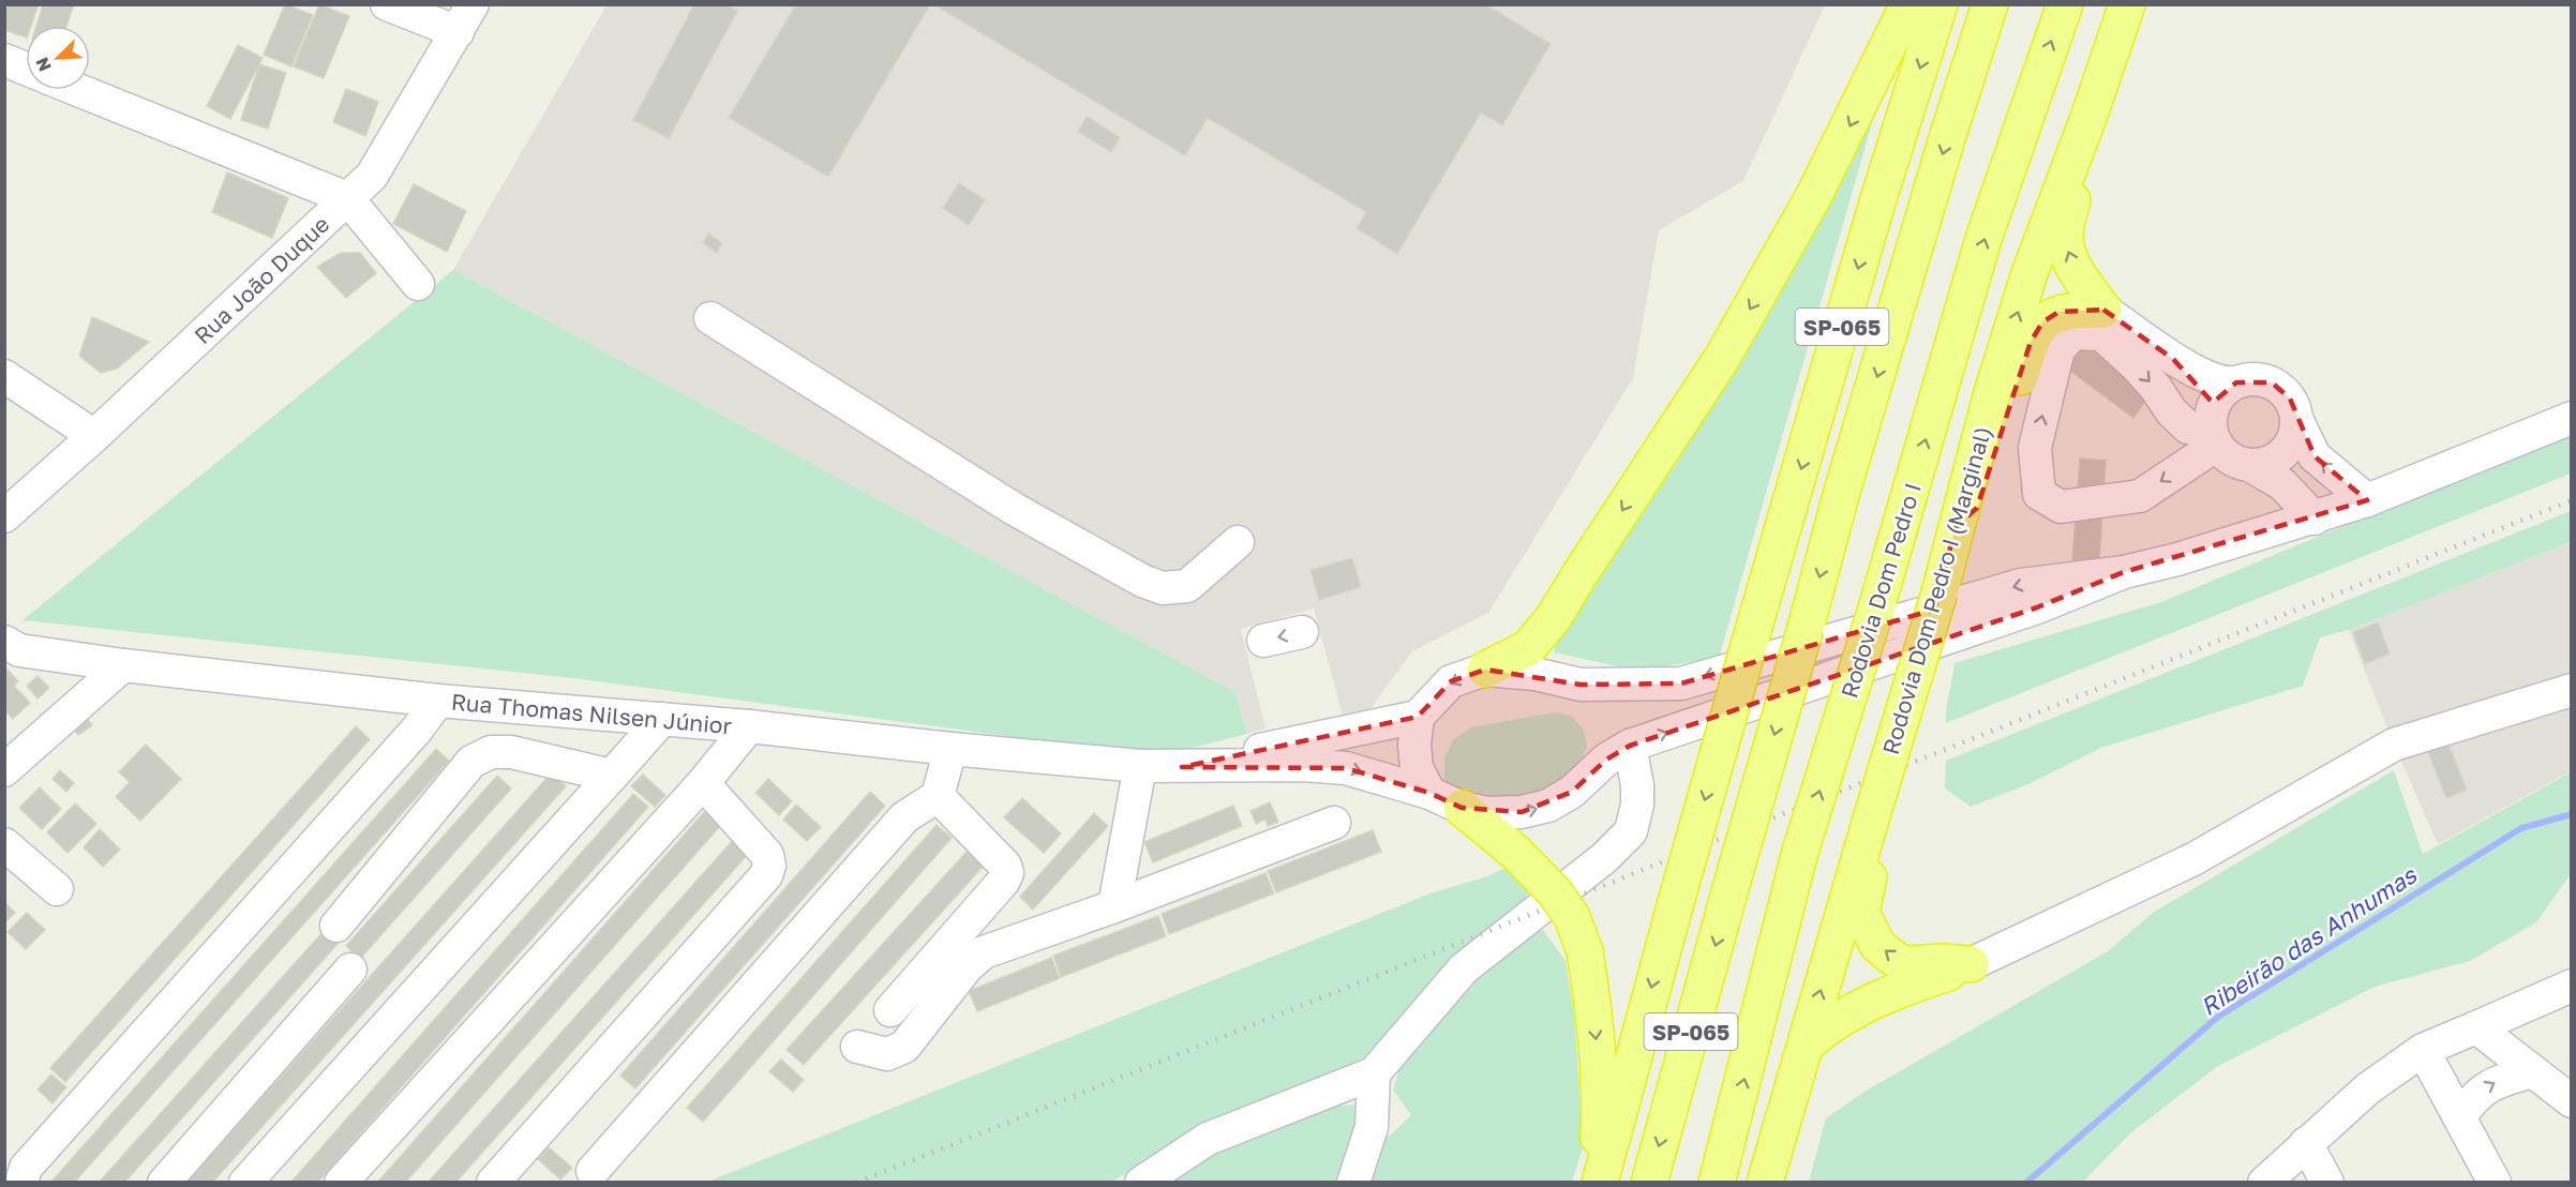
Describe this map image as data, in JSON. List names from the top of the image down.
{
  "streets": {
    "highway": ["SP-065", "Rodovia Dom Pedro I", "Rodovia Dom Pedro I (Marginal)"],
    "street": ["Rua João Duque", "Rua Thomas Nilsen Júnior"]
  },
  "water": ["Ribeirão das Anhumas"],
  "north": "bottom left"
}
